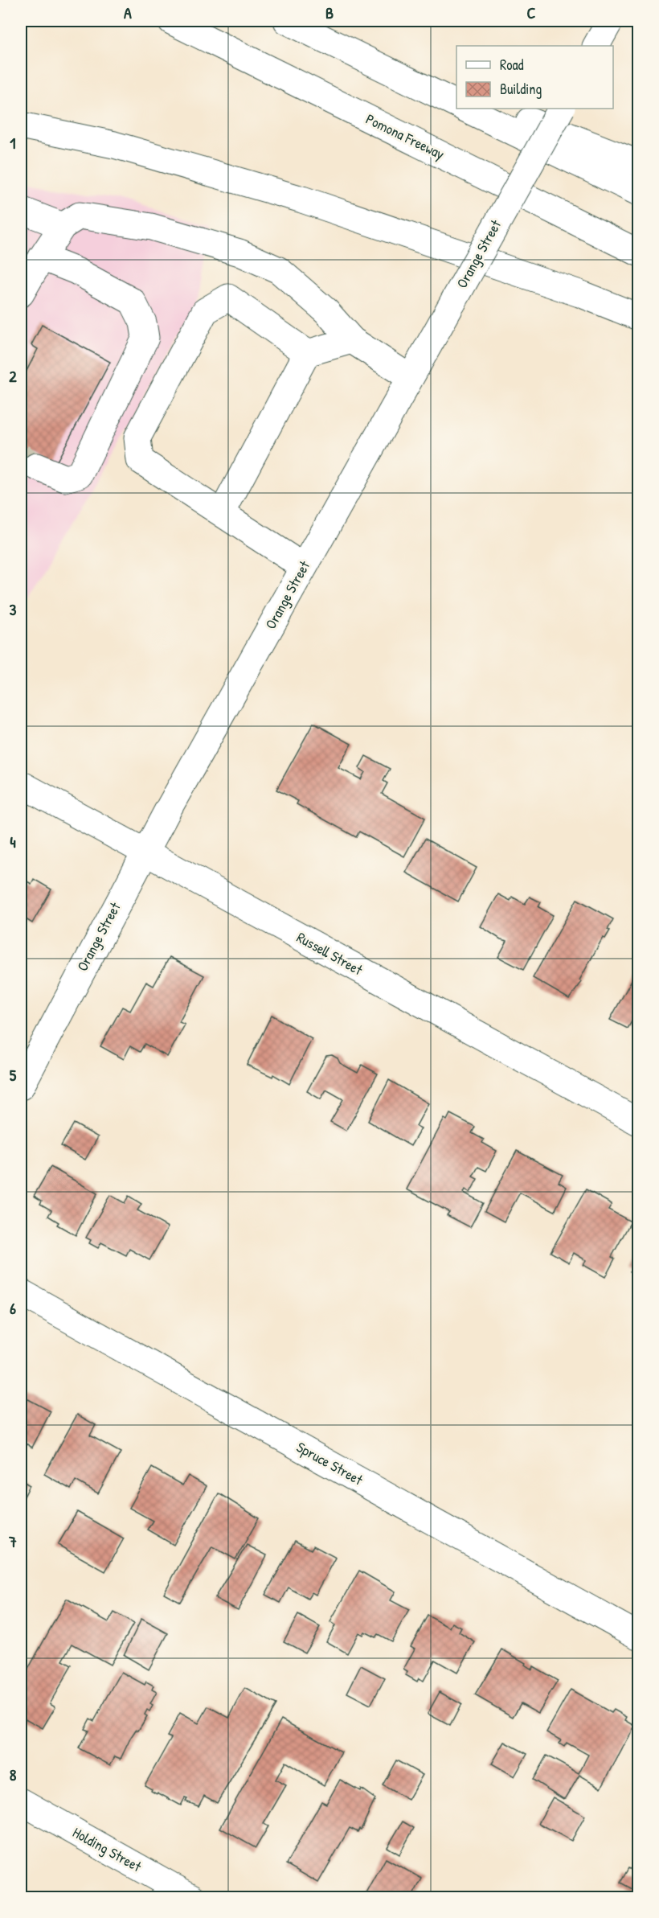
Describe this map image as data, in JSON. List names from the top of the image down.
{
  "streets": {
    "main road": [
      "Pomona Freeway",
      "Orange Street",
      "Russell Street",
      "Spruce Street",
      "Holding Street"
    ]
  },
  "crossings": [
    ["Orange Street", "Russell Street"]
  ],
  "legend": ["Road", "Building"],
  "grid": {
    "columns": ["A", "B", "C"],
    "rows": [
      "1",
      "2",
      "3",
      "4",
      "5",
      "6",
      "7",
      "8"
    ]
  }
}
